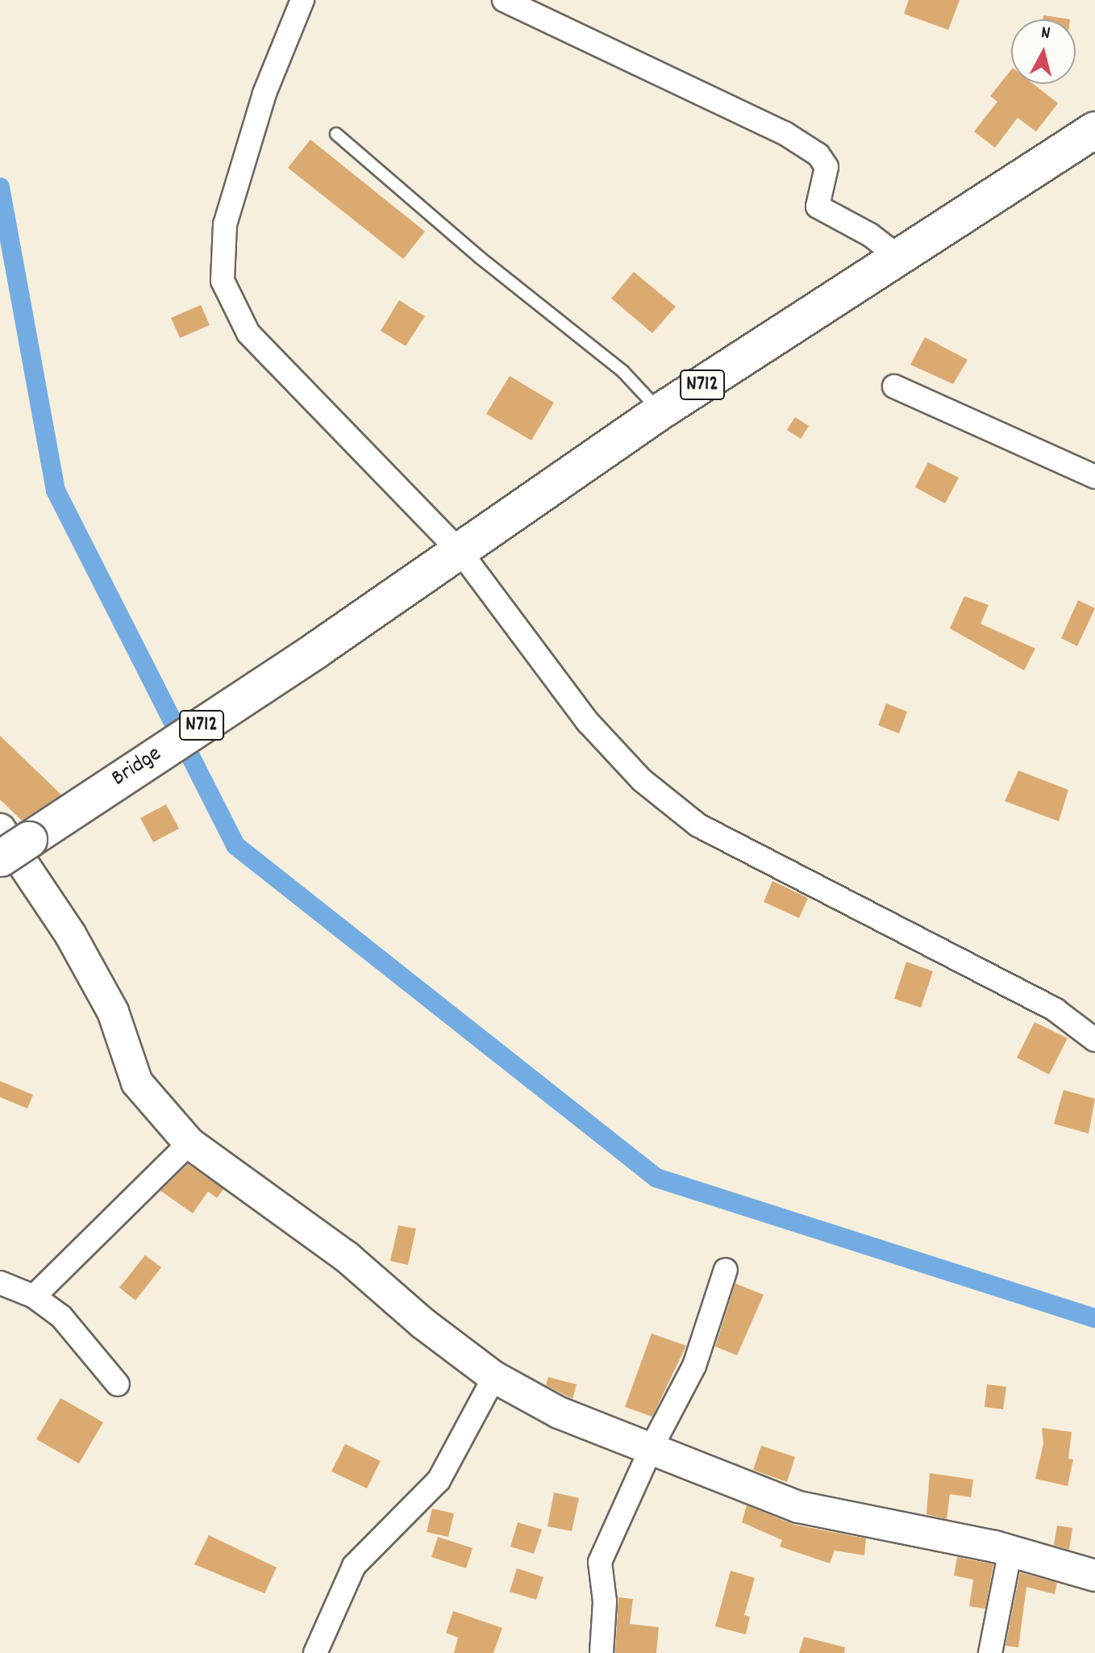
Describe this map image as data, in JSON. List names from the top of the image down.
{
  "streets": {
    "highway": ["N712", "Bridge"]
  },
  "crossings": [
    ["N712", "Bridge"]
  ],
  "north": "top"
}
